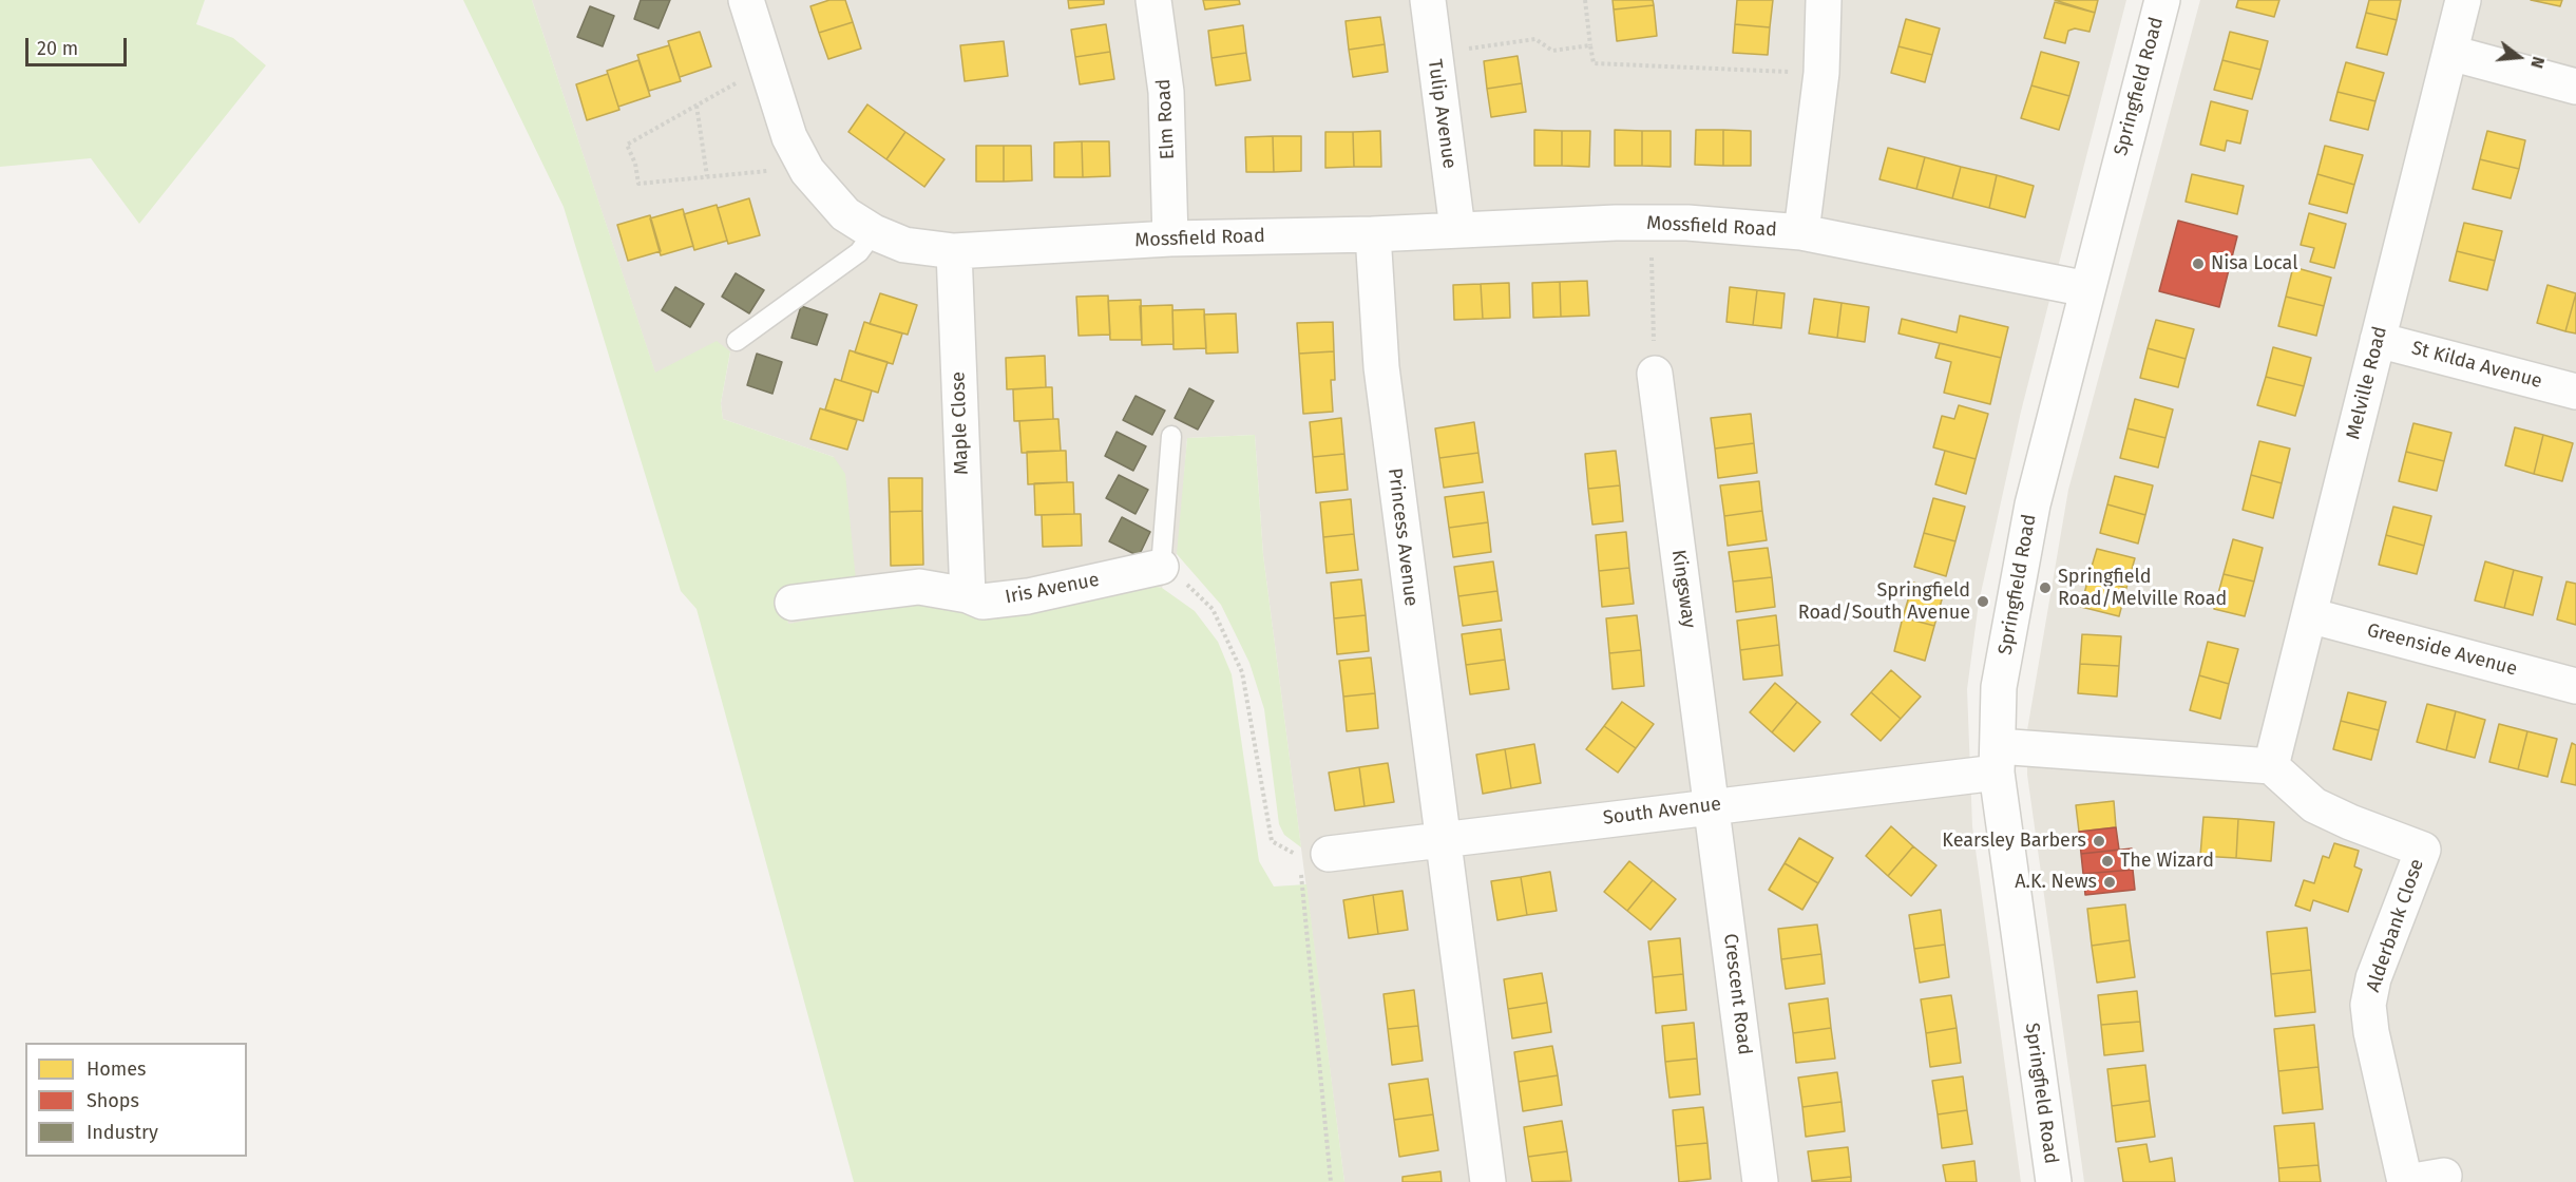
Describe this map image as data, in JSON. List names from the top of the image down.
{
  "streets": {
    "street": [
      "Springfield Road",
      "Tulip Avenue",
      "Elm Road",
      "Mossfield Road",
      "St Kilda Avenue",
      "Melville Road",
      "Maple Close",
      "Princess Avenue",
      "Iris Avenue",
      "Kingsway",
      "Greenside Avenue",
      "South Avenue",
      "Alderbank Close",
      "Crescent Road"
    ]
  },
  "crossings": [
    ["Springfield Road", "Mossfield Road"],
    ["Springfield Road", "South Avenue"],
    ["Tulip Avenue", "Mossfield Road"],
    ["Elm Road", "Mossfield Road"],
    ["Mossfield Road", "Maple Close"],
    ["Mossfield Road", "Princess Avenue"],
    ["St Kilda Avenue", "Melville Road"],
    ["Melville Road", "Greenside Avenue"],
    ["Melville Road", "Alderbank Close"],
    ["Maple Close", "Iris Avenue"],
    ["Princess Avenue", "South Avenue"],
    ["Kingsway", "South Avenue"],
    ["Kingsway", "Crescent Road"],
    ["South Avenue", "Crescent Road"]
  ],
  "places": [
    "Nisa Local",
    "Springfield Road/Melville Road",
    "Springfield Road/South Avenue",
    "Kearsley Barbers",
    "The Wizard",
    "A.K. News"
  ],
  "legend": ["Homes", "Shops", "Industry"],
  "scale_bar": "20 m",
  "north": "right"
}
